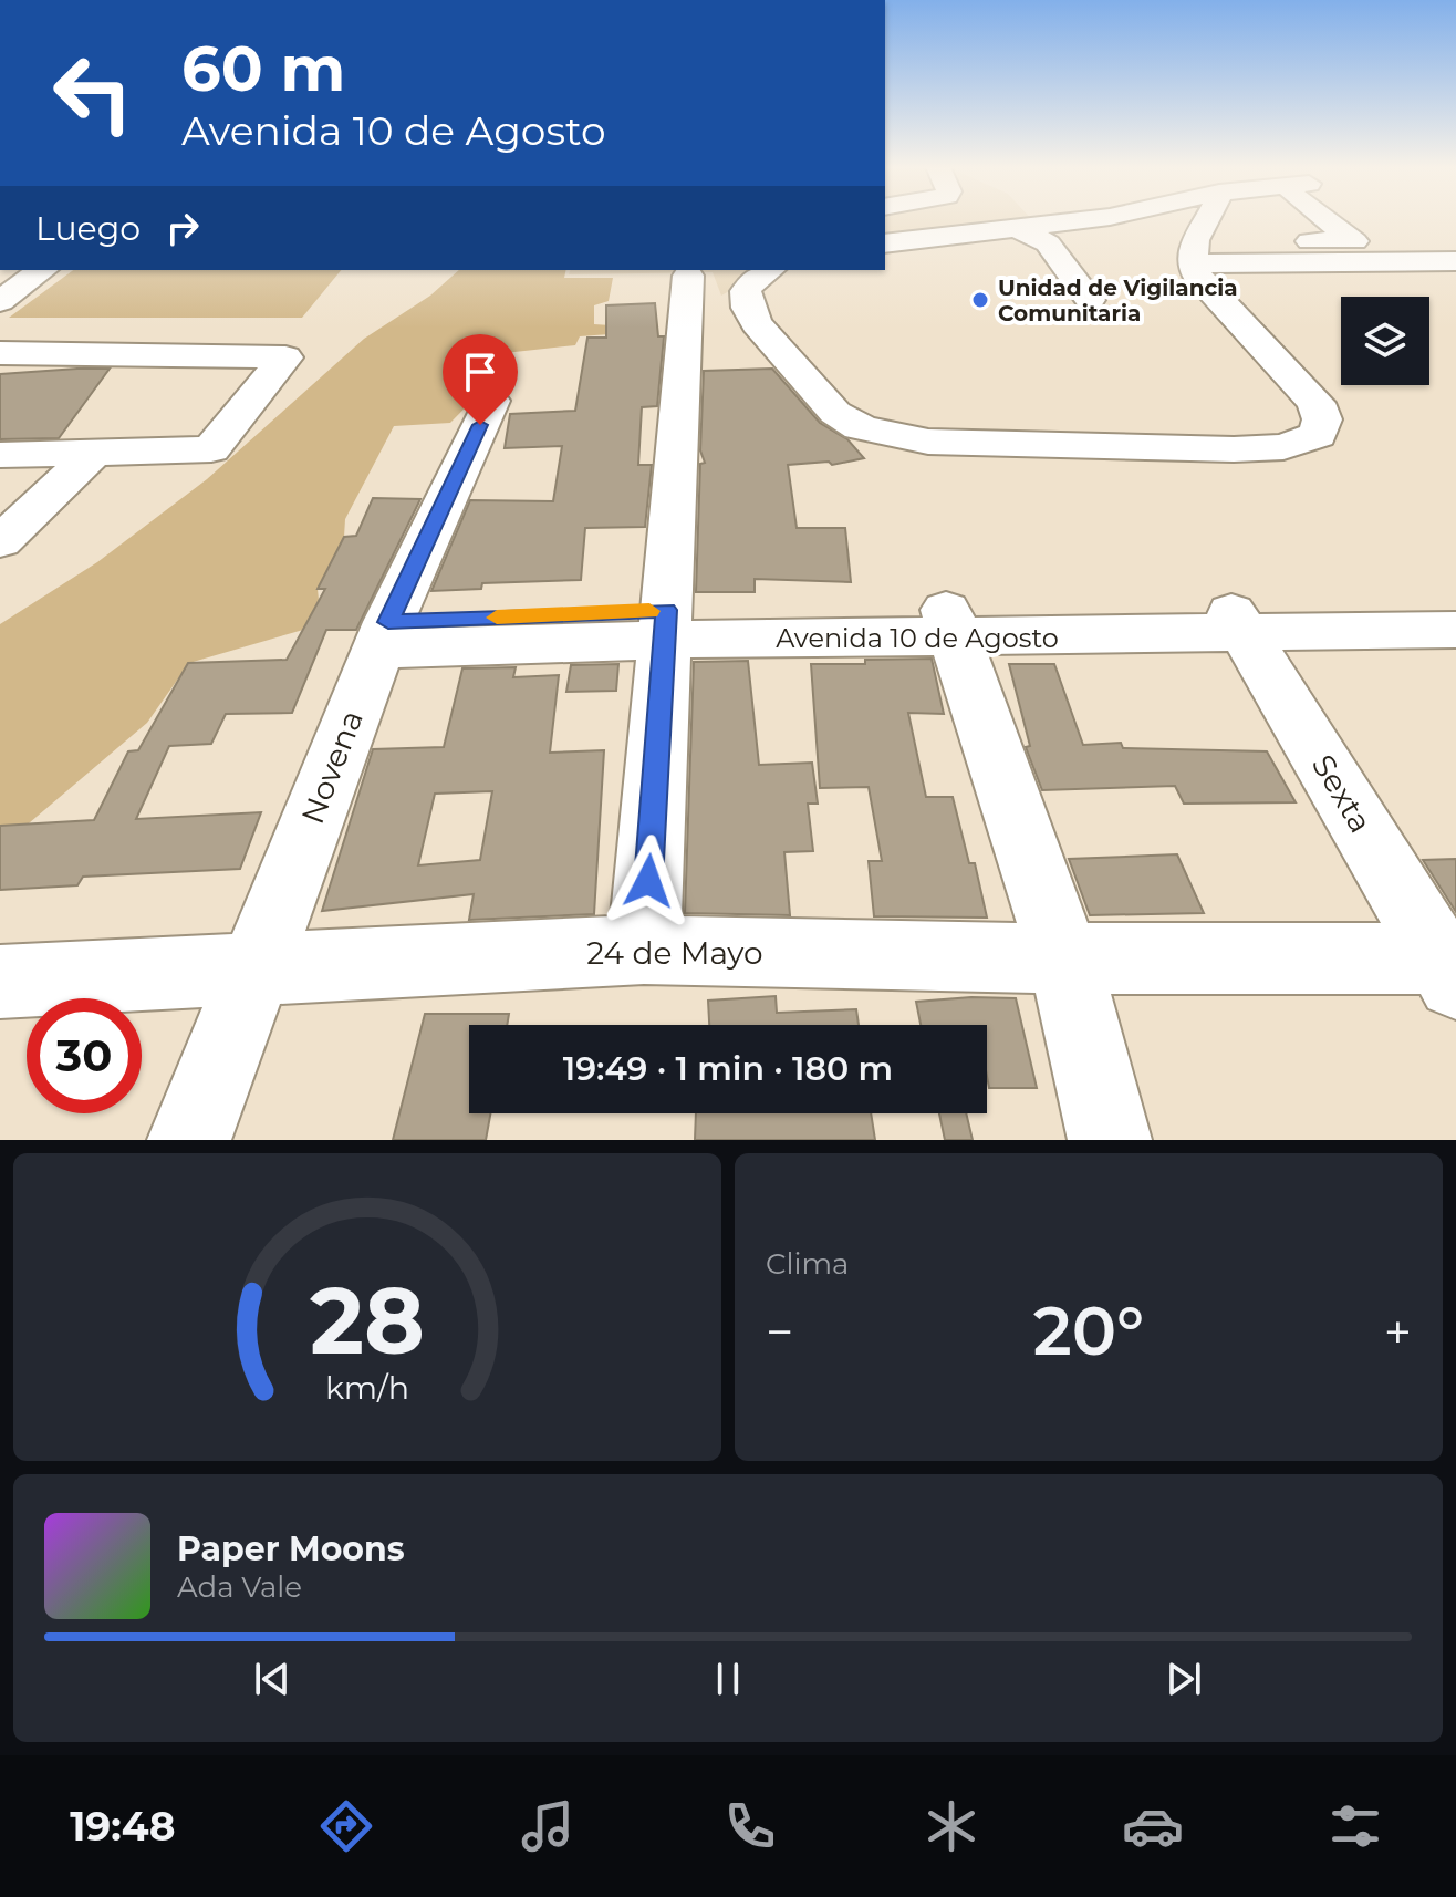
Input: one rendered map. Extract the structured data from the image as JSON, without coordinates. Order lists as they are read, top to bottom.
{
  "streets": {
    "street": [
      "Avenida 10 de Agosto",
      "Novena",
      "Sexta",
      "24 de Mayo"
    ]
  },
  "crossings": [
    ["Avenida 10 de Agosto", "Novena"],
    ["Avenida 10 de Agosto", "Sexta"],
    ["Novena", "24 de Mayo"],
    ["Sexta", "24 de Mayo"]
  ],
  "places": ["Unidad de Vigilancia Comunitaria"],
  "page": {
    "turn": ["60 m", "Avenida 10 de Agosto"],
    "then": "Luego",
    "limit": "30",
    "trip": "19:49 · 1 min · 180 m",
    "tile": "Clima",
    "heat": ["−", "20°", "+"],
    "song": ["Paper Moons", "Ada Vale"],
    "tabs": "19:48",
    "gauge": ["28", "km/h"]
  }
}
